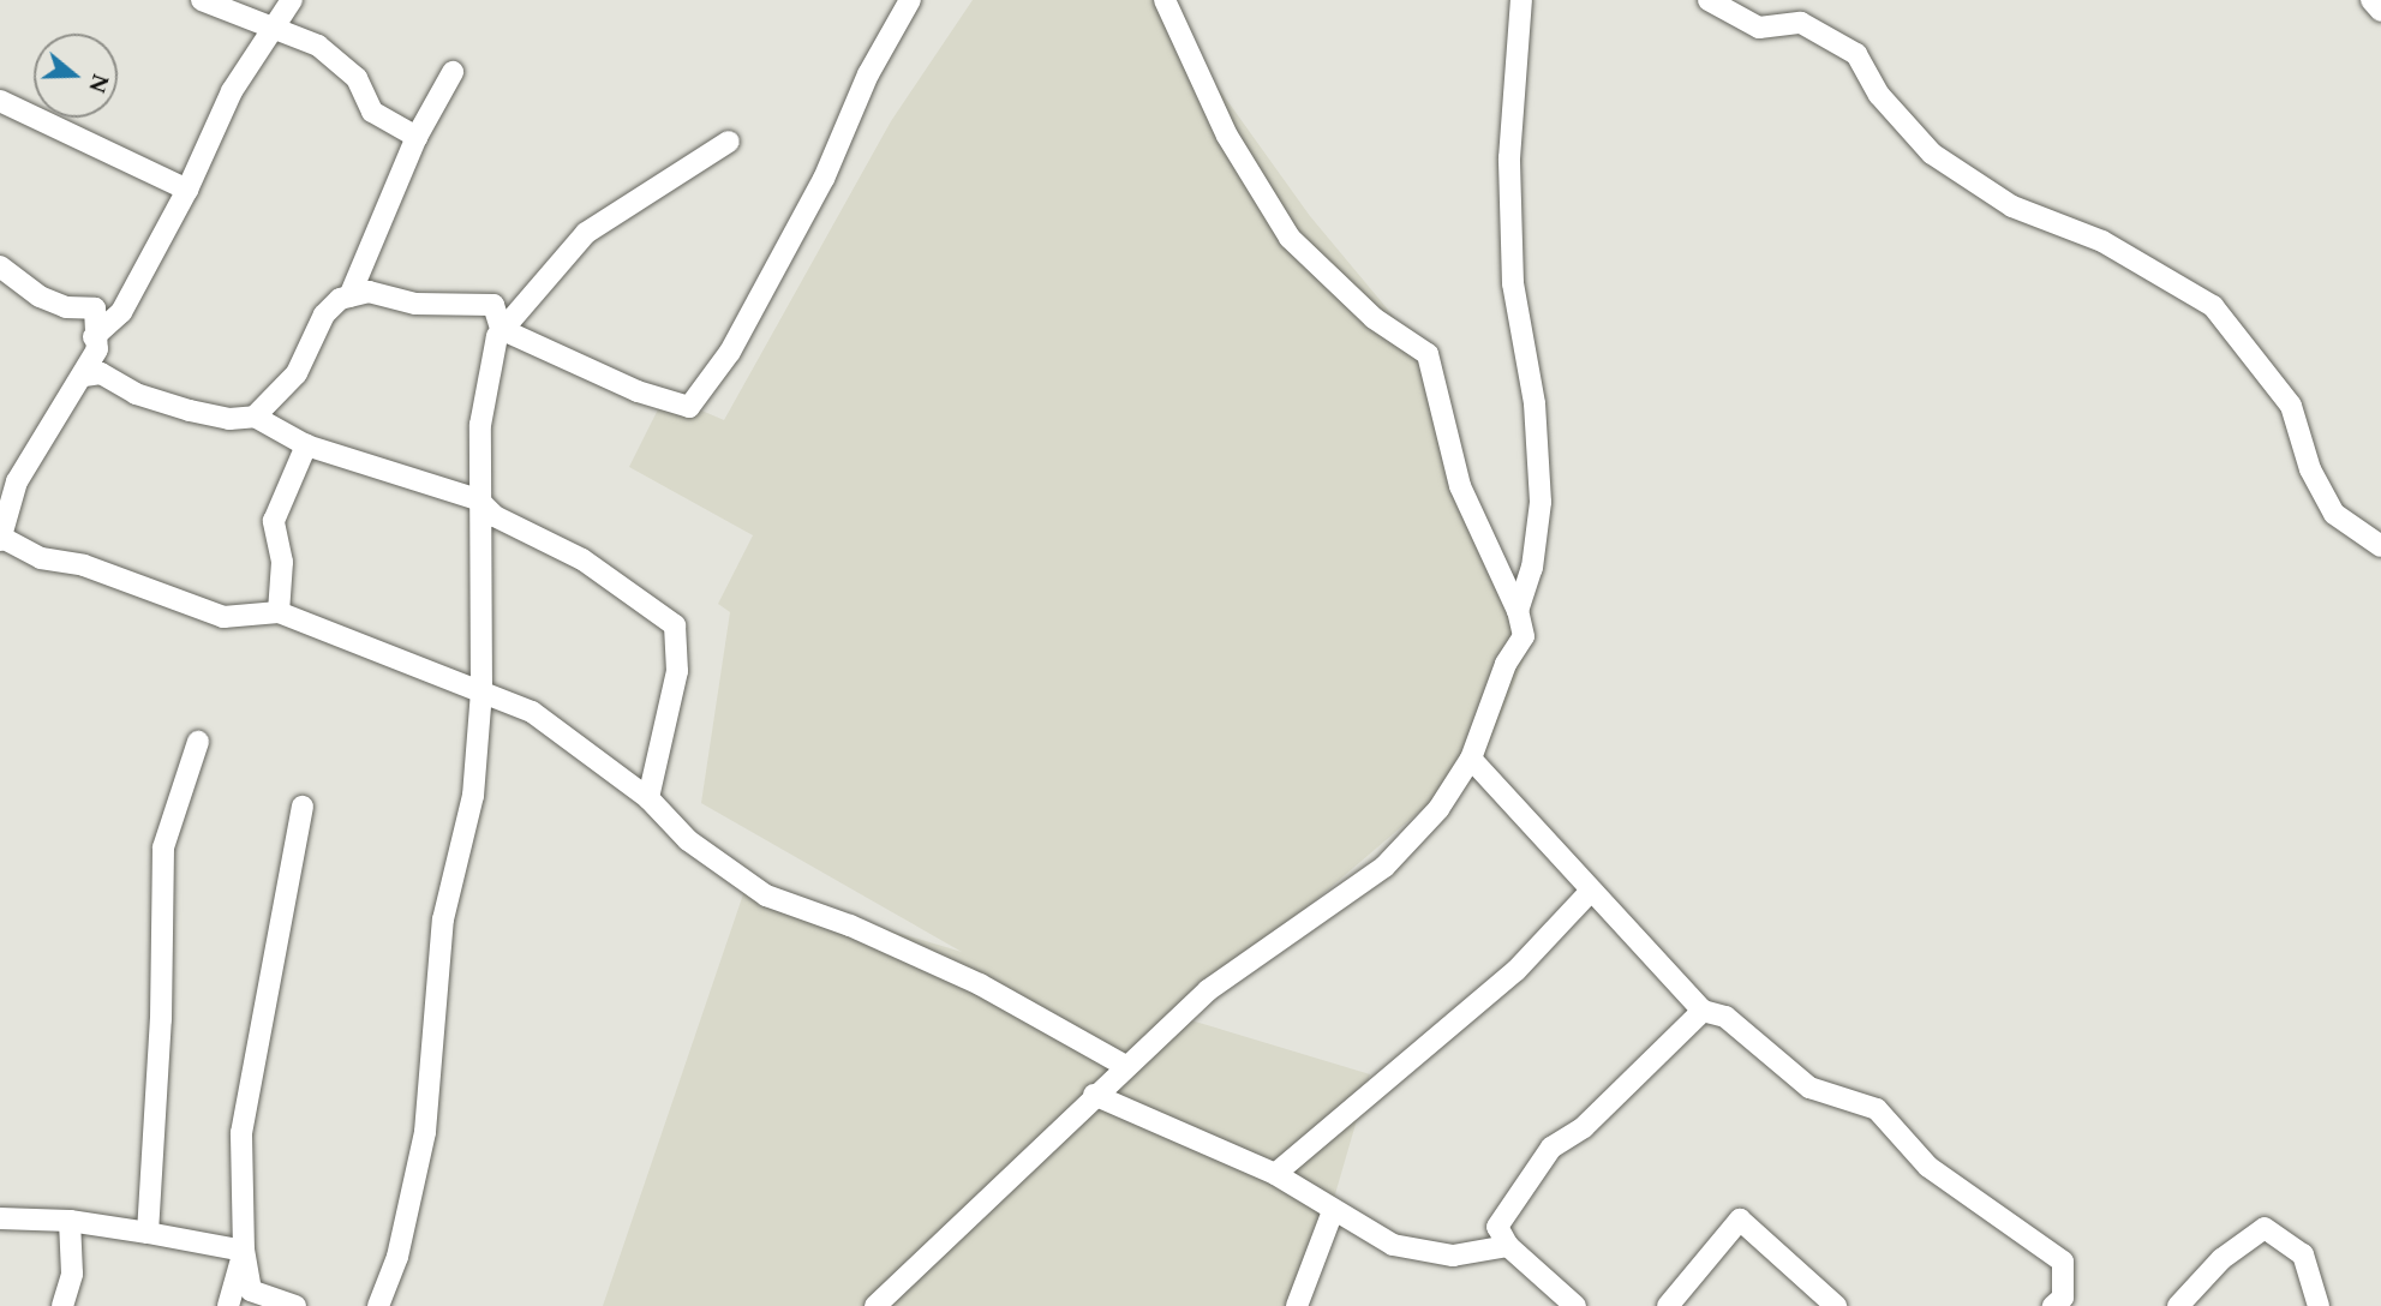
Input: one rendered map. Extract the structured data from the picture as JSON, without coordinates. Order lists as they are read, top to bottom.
{
  "north": "right"
}
